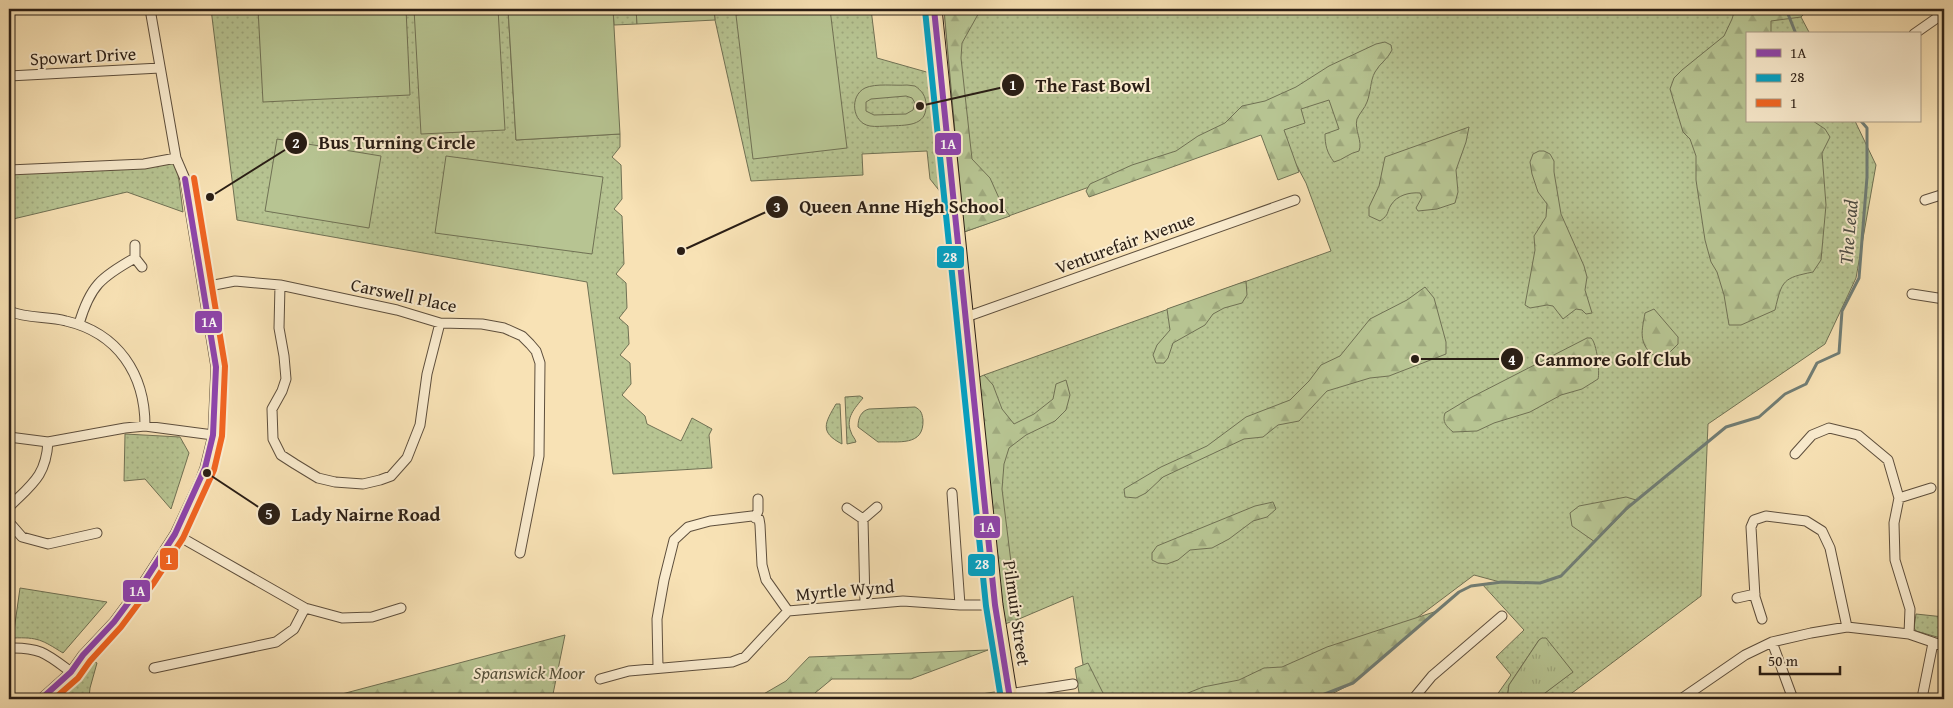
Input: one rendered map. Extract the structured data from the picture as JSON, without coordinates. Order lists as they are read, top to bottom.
{
  "streets": {
    "main road": ["Pilmuir Street"],
    "street": [
      "Spowart Drive",
      "Venturefair Avenue",
      "Carswell Place",
      "Myrtle Wynd"
    ]
  },
  "crossings": [
    ["Venturefair Avenue", "Pilmuir Street"],
    ["Myrtle Wynd", "Pilmuir Street"]
  ],
  "water": ["The Lead"],
  "parks": ["Spanswick Moor"],
  "places": [
    "The Fast Bowl",
    "Bus Turning Circle",
    "Queen Anne High School",
    "Canmore Golf Club",
    "Lady Nairne Road"
  ],
  "lines": ["transit line 1A", "transit line 28", "transit line 1"],
  "legend": ["1A", "28", "1"],
  "scale_bar": "50 m"
}
